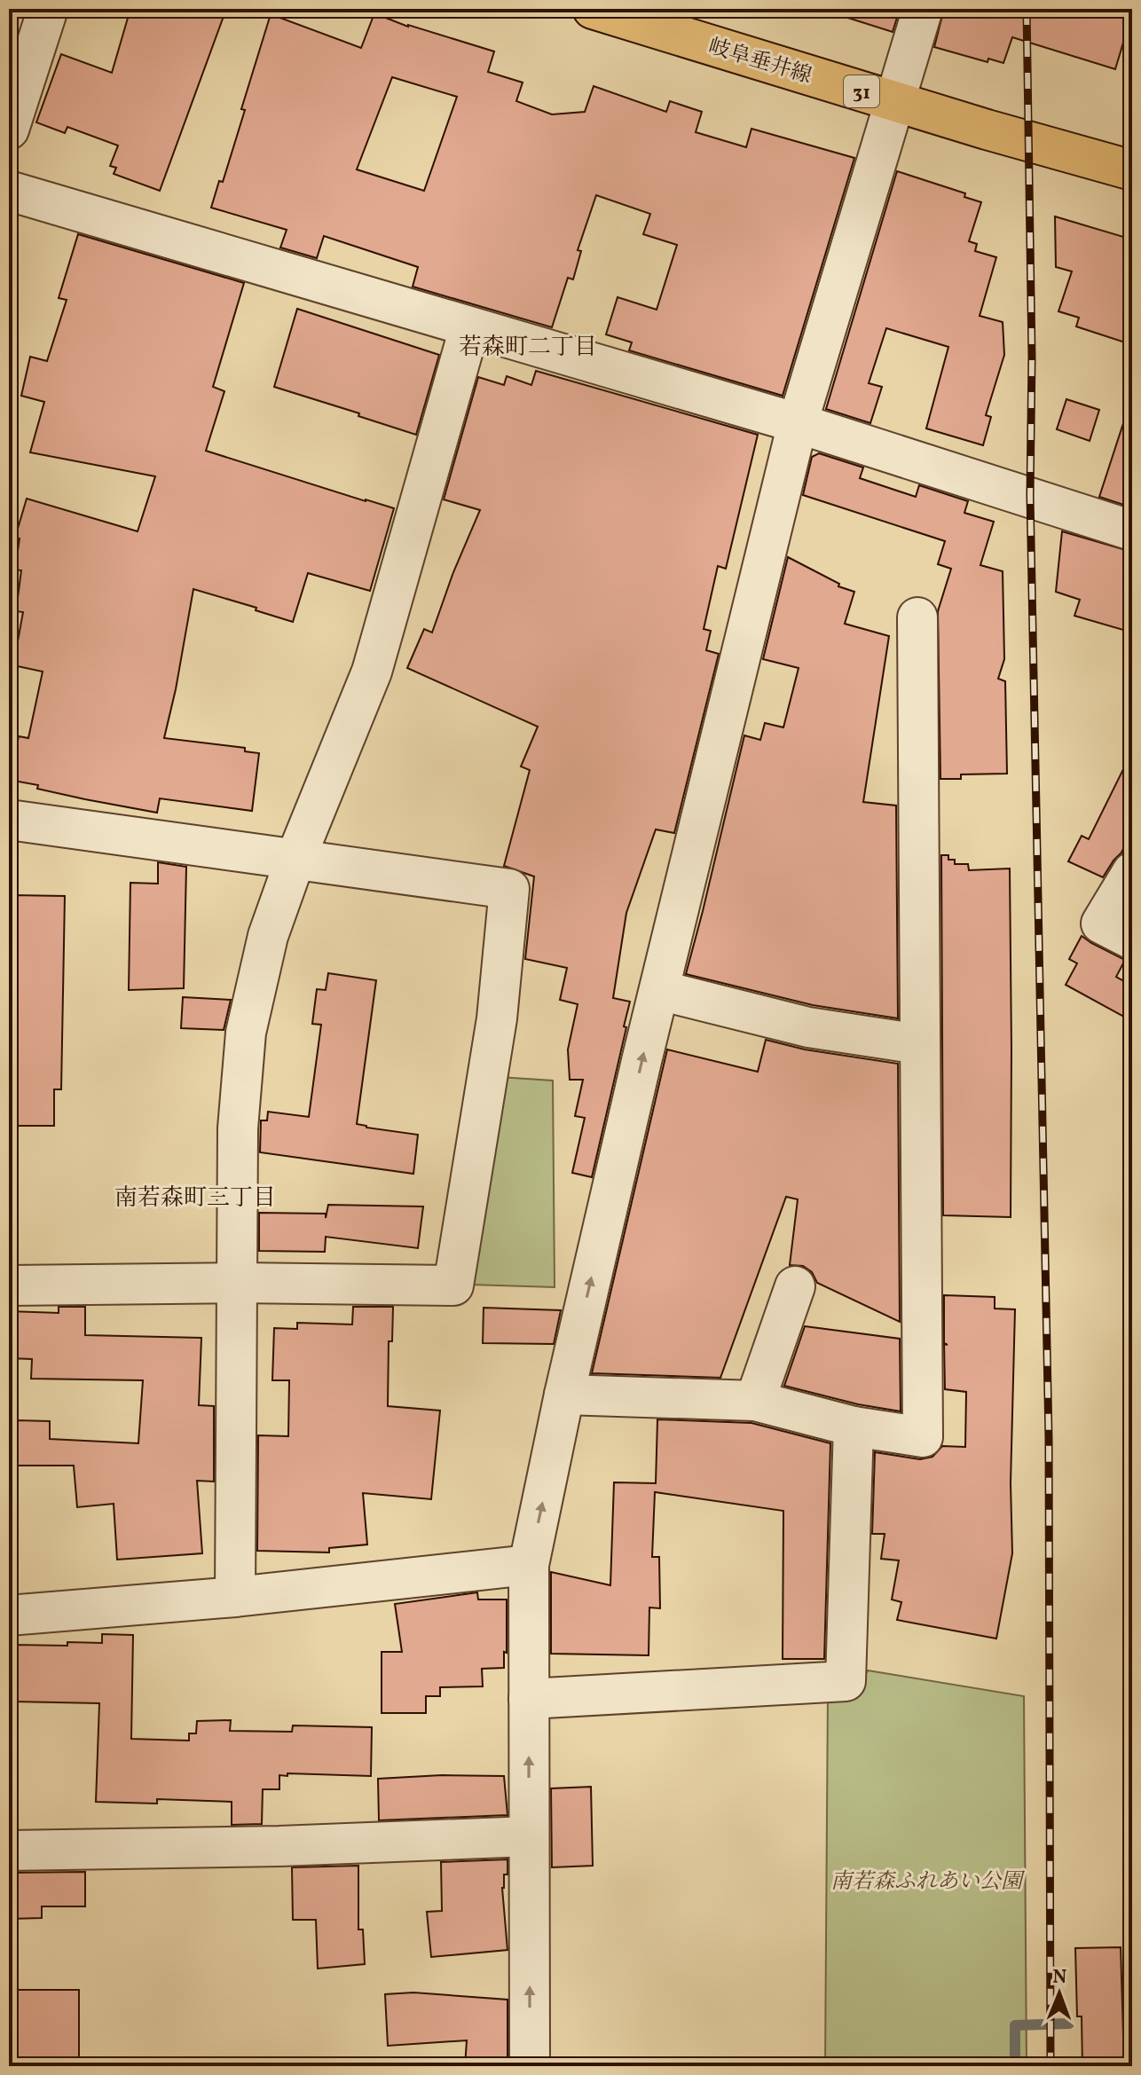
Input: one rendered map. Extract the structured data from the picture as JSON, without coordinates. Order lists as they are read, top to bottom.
{
  "streets": {
    "main road": ["岐阜垂井線", "31"]
  },
  "districts": ["若森町二丁目", "南若森町三丁目"],
  "parks": ["南若森ふれあい公園"],
  "north": "top"
}
